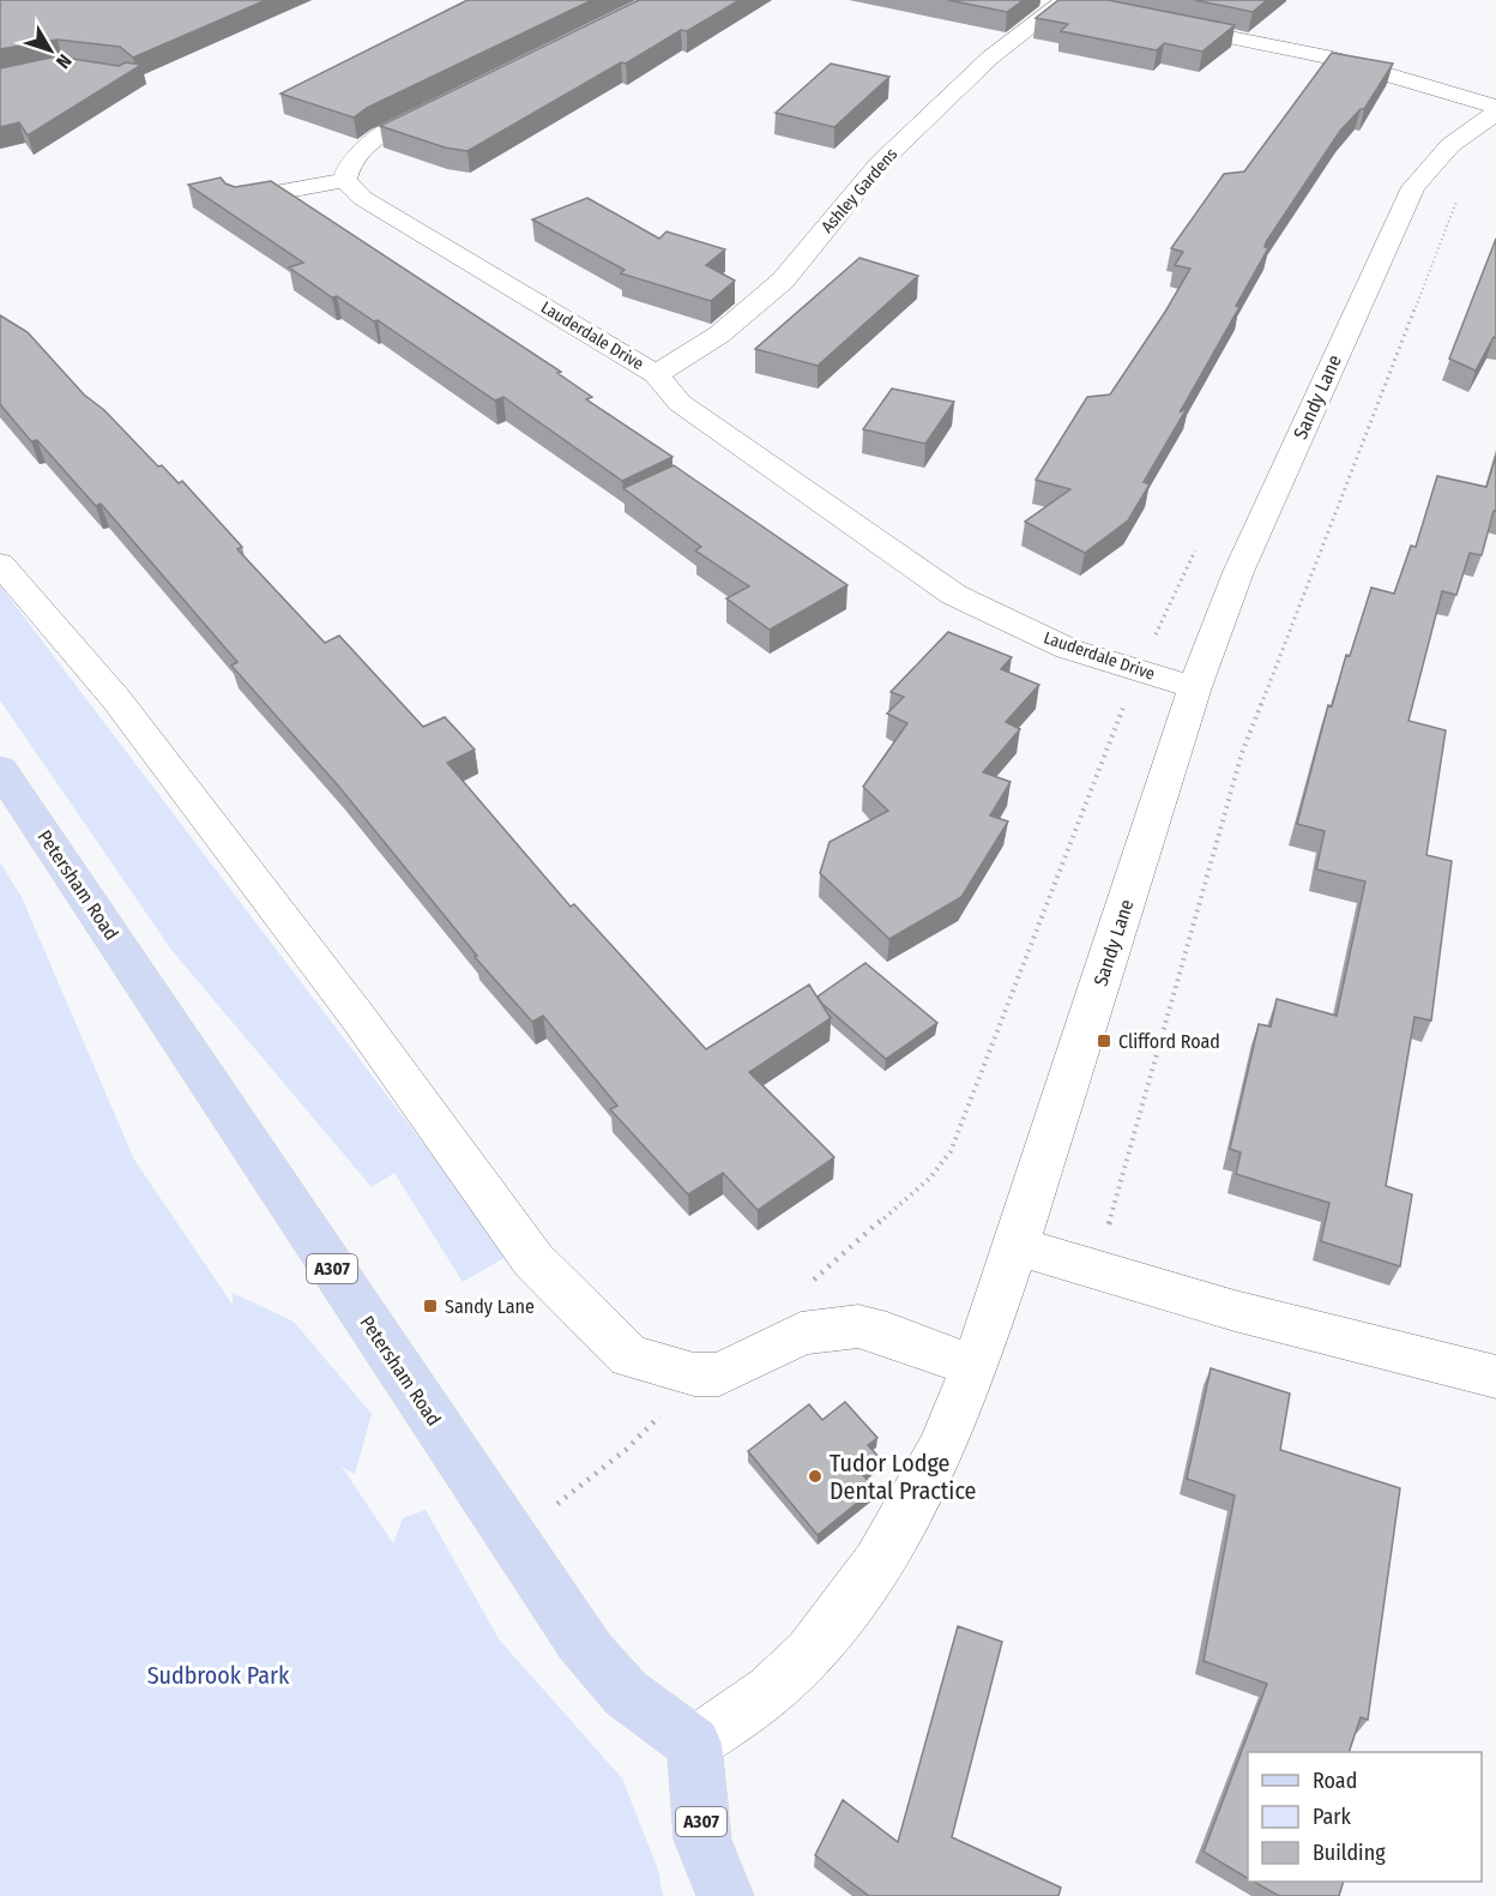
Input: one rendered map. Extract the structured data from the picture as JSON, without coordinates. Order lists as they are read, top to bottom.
{
  "streets": {
    "main road": ["Petersham Road", "A307"],
    "street": ["Ashley Gardens", "Lauderdale Drive", "Sandy Lane"]
  },
  "crossings": [
    ["Ashley Gardens", "Lauderdale Drive"],
    ["Lauderdale Drive", "Sandy Lane"],
    ["Sandy Lane", "Petersham Road"],
    ["Sandy Lane", "A307"],
    ["Petersham Road", "A307"]
  ],
  "parks": ["Sudbrook Park"],
  "places": {
    "transit": ["Clifford Road", "Sandy Lane"],
    "other": ["Tudor Lodge Dental Practice"]
  },
  "legend": ["Road", "Park", "Building"],
  "north": "bottom right"
}
